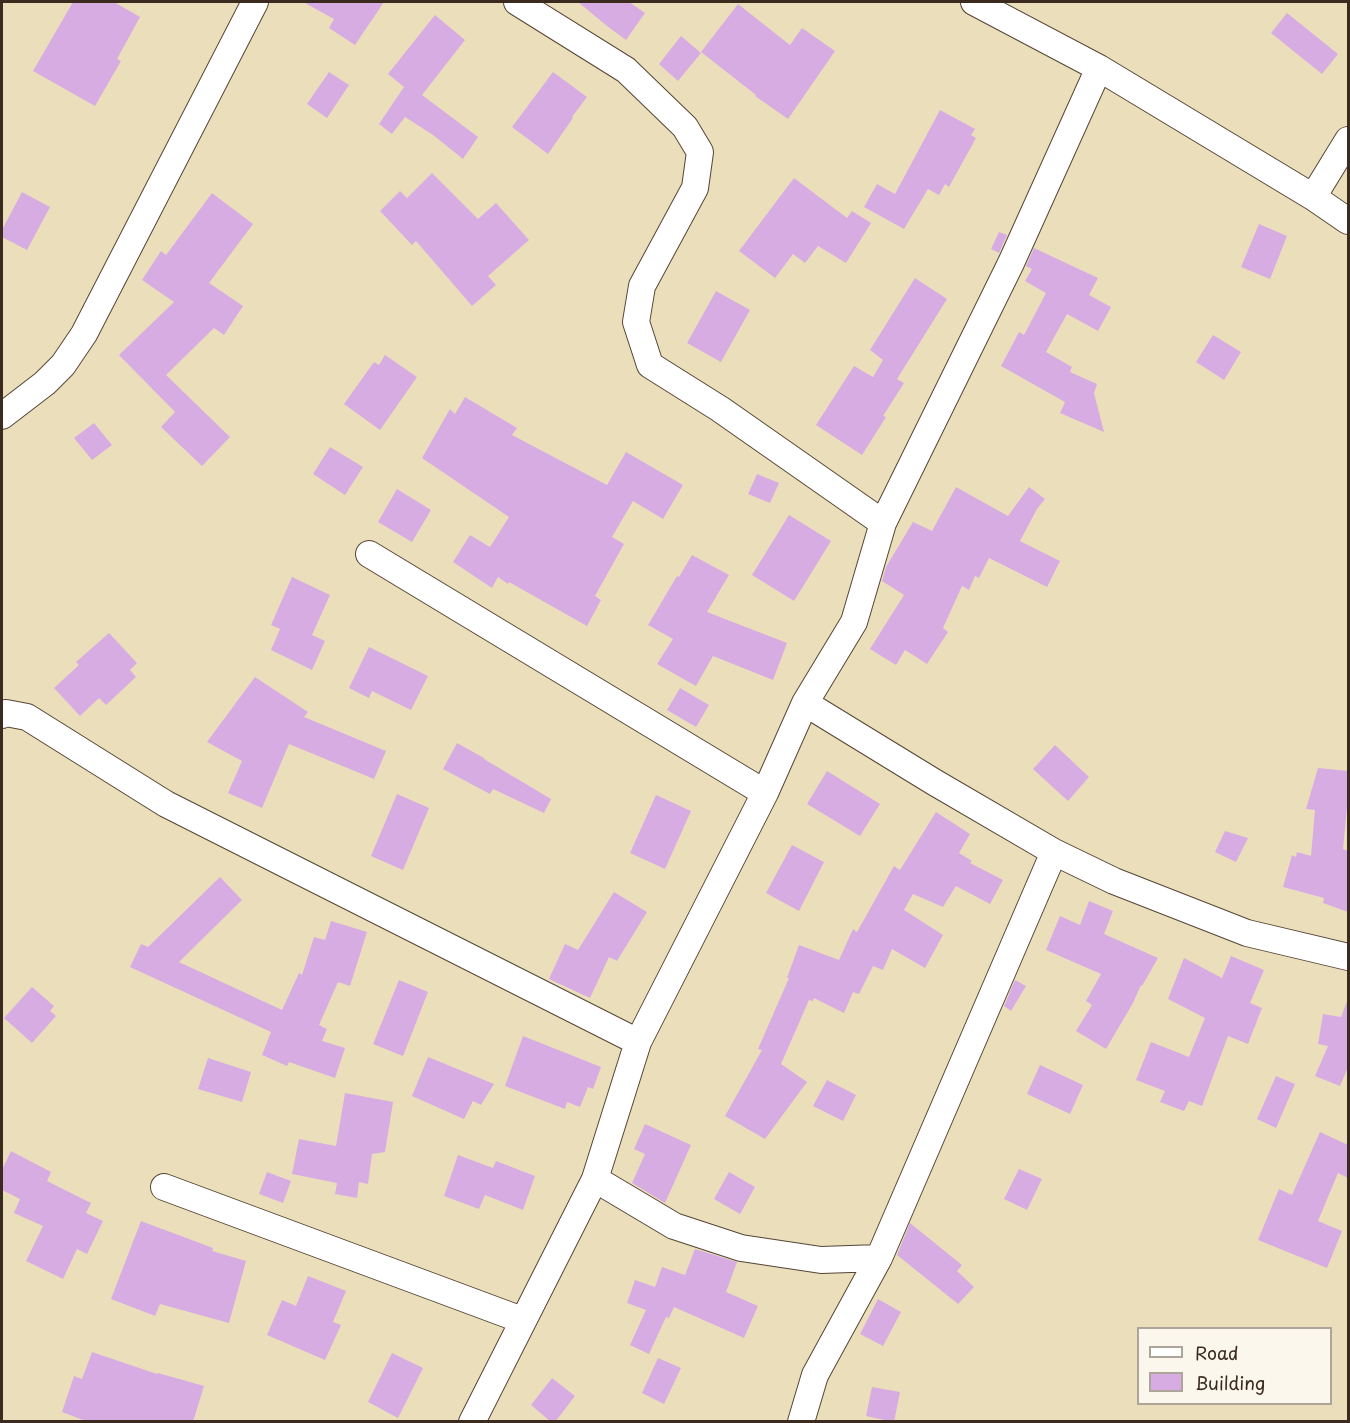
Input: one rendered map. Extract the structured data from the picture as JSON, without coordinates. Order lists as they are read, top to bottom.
{
  "legend": ["Road", "Building"]
}
